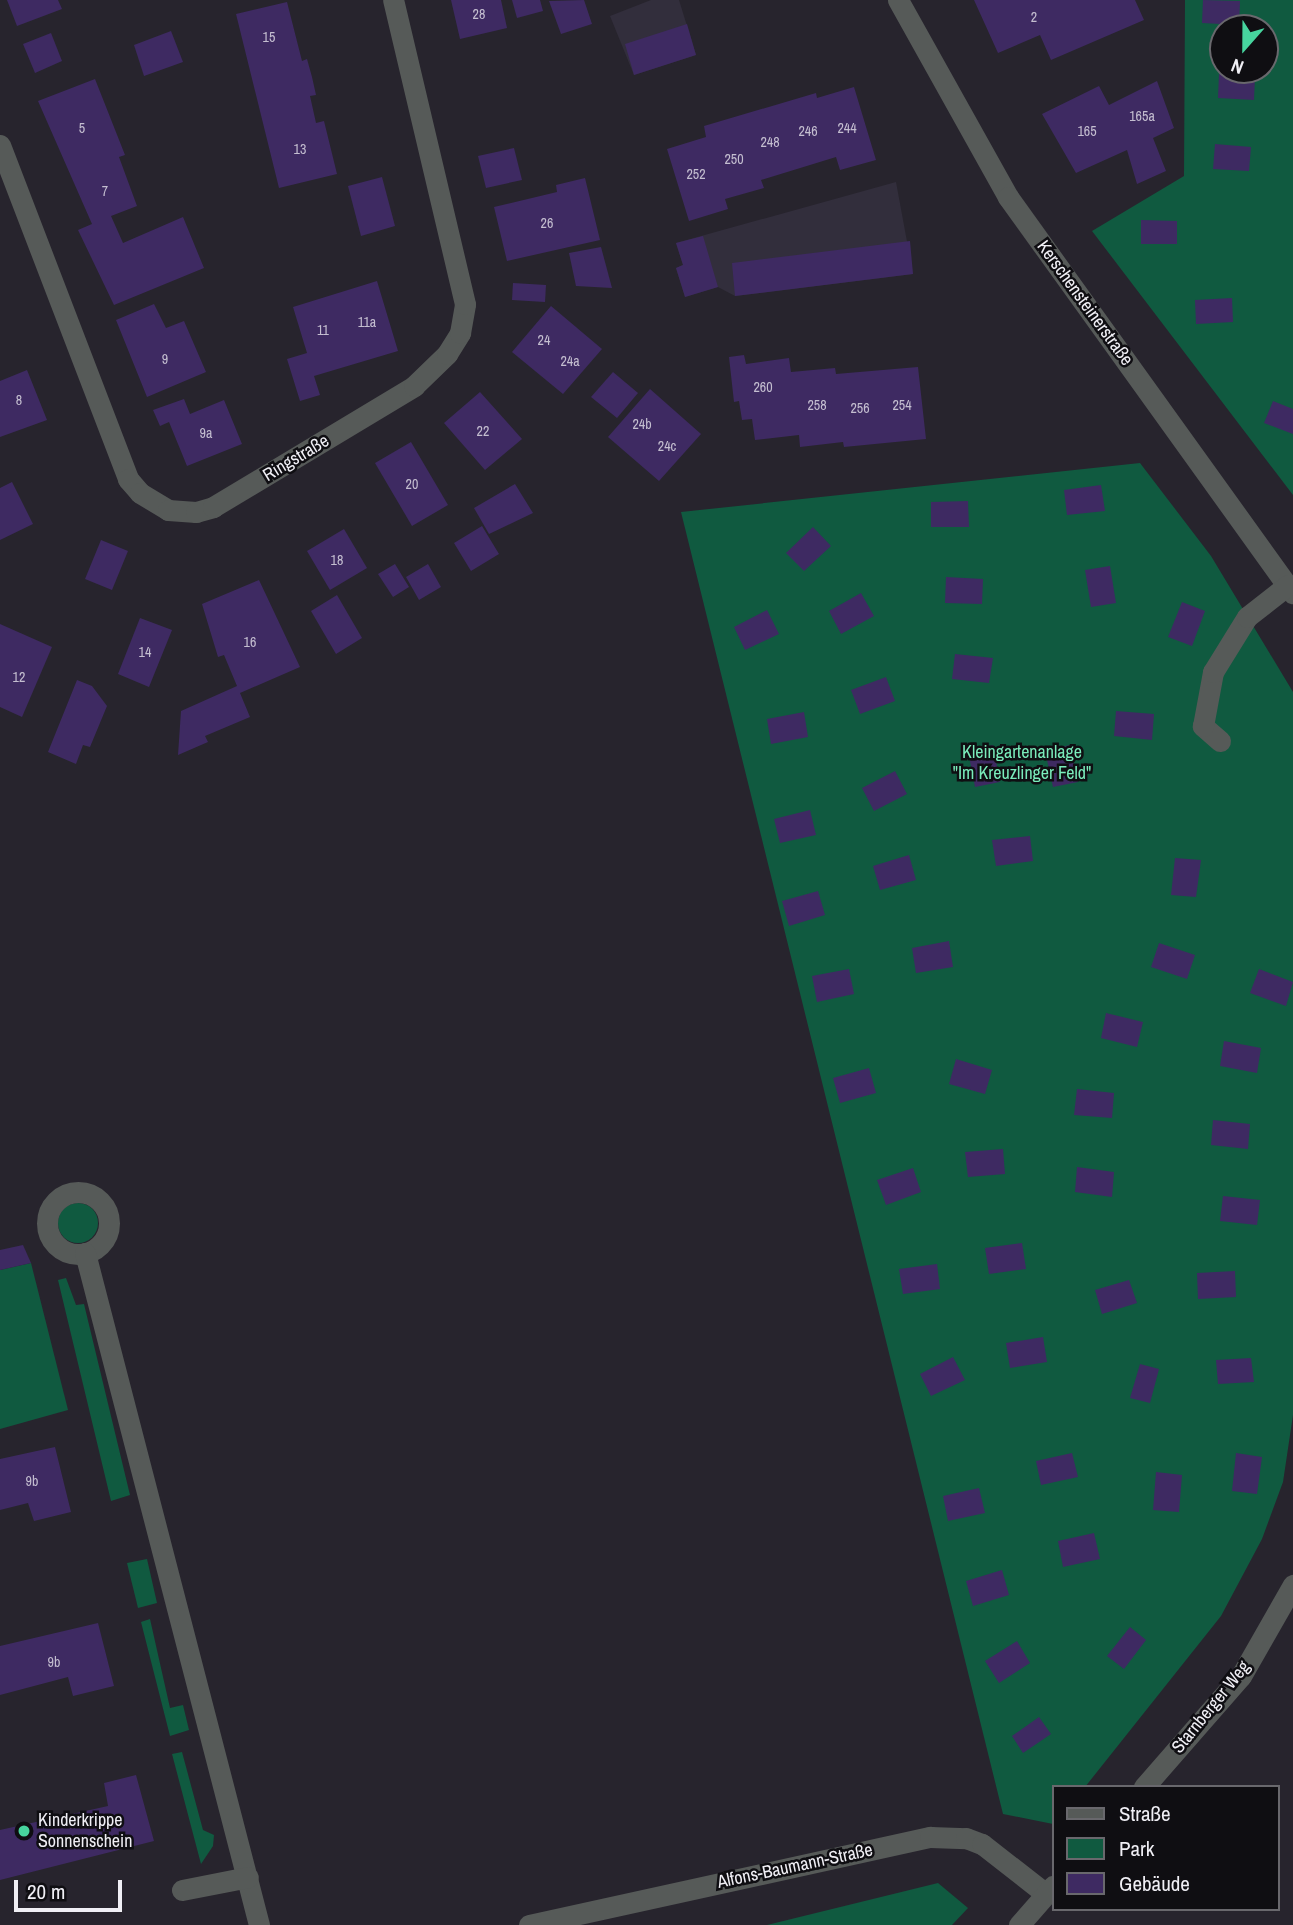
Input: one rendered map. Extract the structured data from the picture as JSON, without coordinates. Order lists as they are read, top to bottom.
{
  "streets": {
    "street": [
      "Kerschensteinerstraße",
      "Ringstraße",
      "Starnberger Weg",
      "Alfons-Baumann-Straße"
    ]
  },
  "parks": ["Kleingartenanlage \"Im Kreuzlinger Feld\""],
  "places": ["Kinderkrippe Sonnenschein"],
  "house_numbers": [
    "28",
    "2",
    "15",
    "165a",
    "5",
    "244",
    "246",
    "165",
    "248",
    "13",
    "250",
    "252",
    "7",
    "26",
    "11a",
    "11",
    "24",
    "9",
    "24a",
    "260",
    "8",
    "258",
    "254",
    "256",
    "24b",
    "22",
    "9a",
    "24c",
    "20",
    "18",
    "16",
    "14",
    "12",
    "9b",
    "9b"
  ],
  "legend": ["Straße", "Park", "Gebäude"],
  "scale_bar": "20 m",
  "north": "bottom"
}
